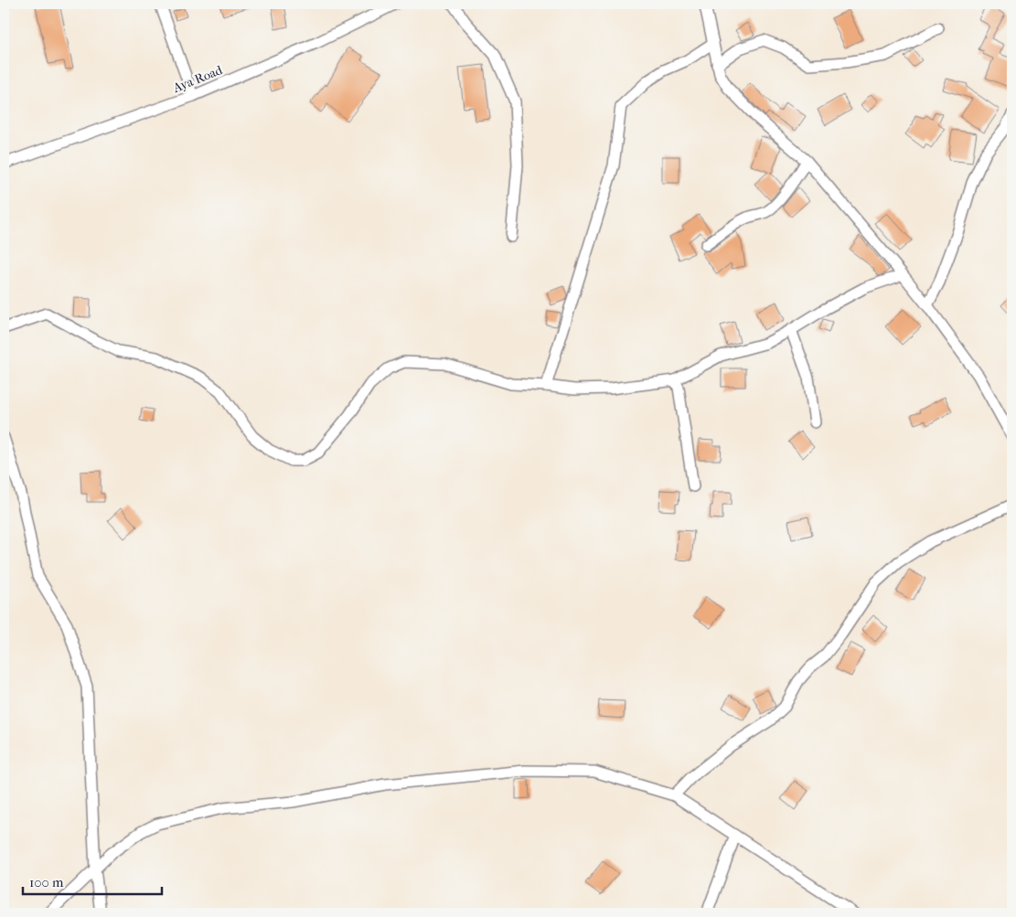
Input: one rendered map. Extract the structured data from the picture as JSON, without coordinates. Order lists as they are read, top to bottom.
{
  "streets": {
    "street": ["Aya Road"]
  },
  "scale_bar": "100 m"
}
